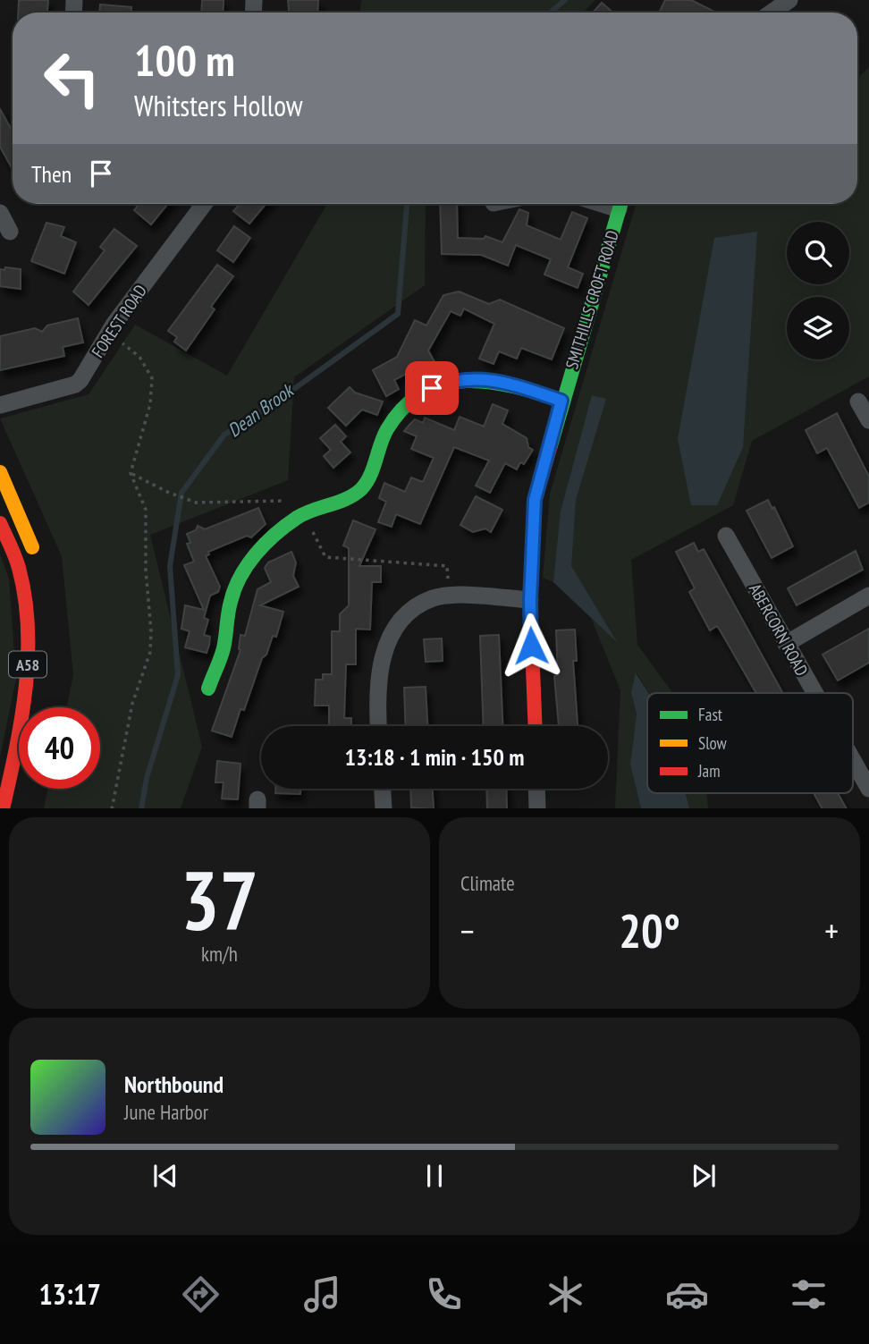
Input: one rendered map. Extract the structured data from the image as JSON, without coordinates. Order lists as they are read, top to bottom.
{
  "streets": {
    "main road": ["SMITHILLS CROFT ROAD", "A58"],
    "street": ["FOREST ROAD", "ABERCORN ROAD"]
  },
  "water": ["Dean Brook"],
  "legend": ["Fast", "Slow", "Jam"],
  "page": {
    "turn": ["100 m", "Whitsters Hollow"],
    "then": "Then",
    "limit": "40",
    "trip": "13:18 · 1 min · 150 m",
    "tile": [
      ["37", "km/h"],
      "Climate"
    ],
    "heat": ["−", "20°", "+"],
    "song": ["Northbound", "June Harbor"],
    "tabs": "13:17"
  }
}
